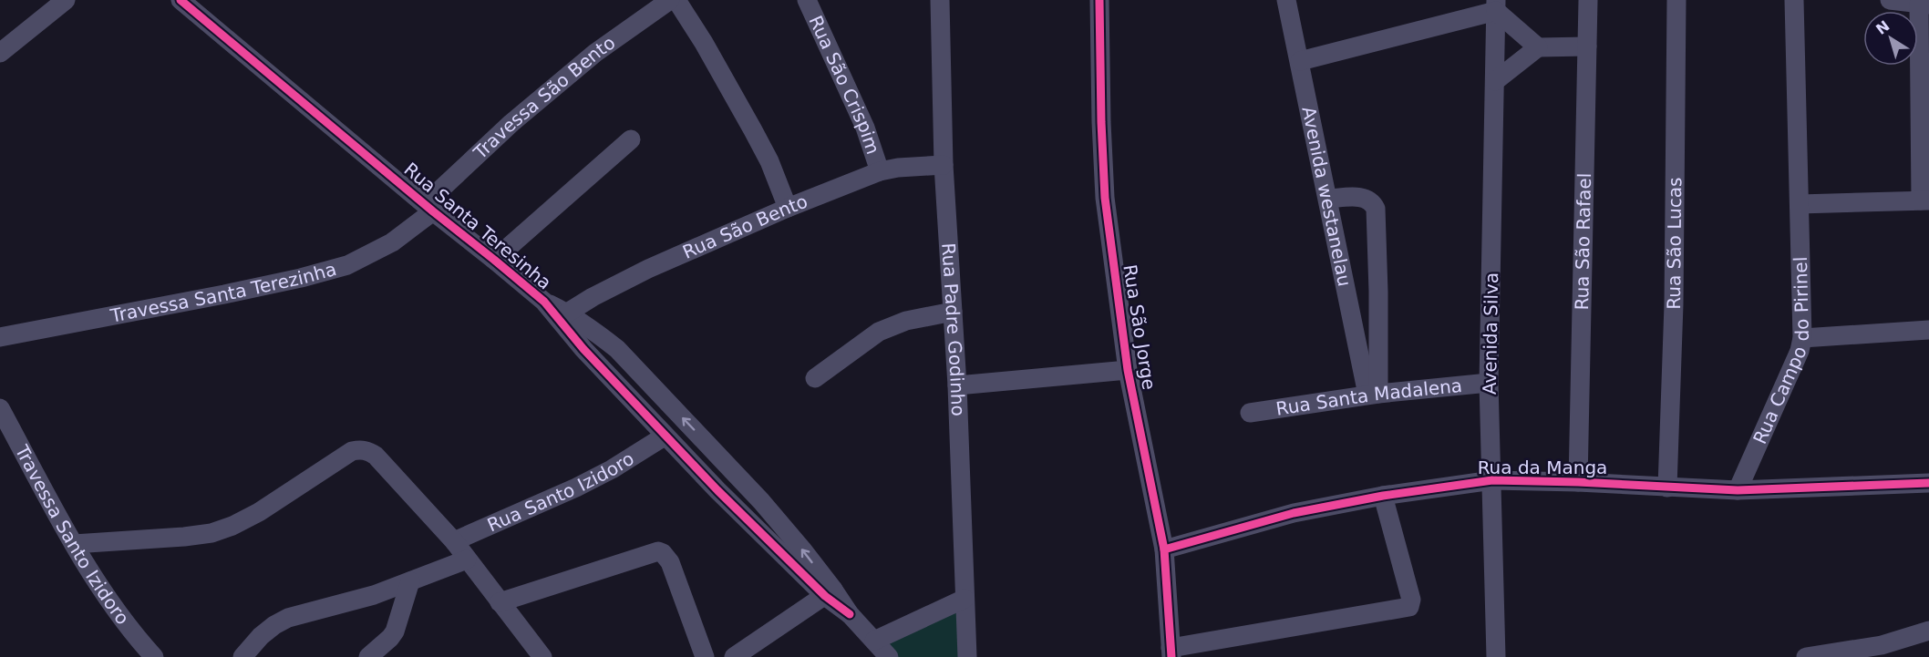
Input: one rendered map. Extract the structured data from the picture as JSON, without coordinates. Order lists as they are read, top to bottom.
{
  "streets": {
    "street": [
      "Rua São Crispim",
      "Travessa São Bento",
      "Avenida westanelau",
      "Rua Santa Teresinha",
      "Rua São Bento",
      "Rua São Rafael",
      "Rua São Lucas",
      "Travessa Santa Terezinha",
      "Rua São Jorge",
      "Rua Padre Godinho",
      "Avenida Silva",
      "Rua Campo do Pirinel",
      "Rua Santa Madalena",
      "Rua da Manga",
      "Rua Santo Izidoro",
      "Travessa Santo Izidoro"
    ]
  },
  "crossings": [
    ["Rua São Crispim", "Rua São Bento"],
    ["Travessa São Bento", "Rua Santa Teresinha"],
    ["Travessa São Bento", "Travessa Santa Terezinha"],
    ["Avenida westanelau", "Rua Santa Madalena"],
    ["Rua Santa Teresinha", "Rua São Bento"],
    ["Rua Santa Teresinha", "Travessa Santa Terezinha"],
    ["Rua Santa Teresinha", "Rua Santo Izidoro"],
    ["Rua São Bento", "Rua Padre Godinho"],
    ["Rua São Rafael", "Rua da Manga"],
    ["Rua São Lucas", "Rua da Manga"],
    ["Rua São Jorge", "Rua da Manga"],
    ["Avenida Silva", "Rua Santa Madalena"],
    ["Avenida Silva", "Rua da Manga"],
    ["Rua Campo do Pirinel", "Rua da Manga"]
  ],
  "north": "top left"
}
